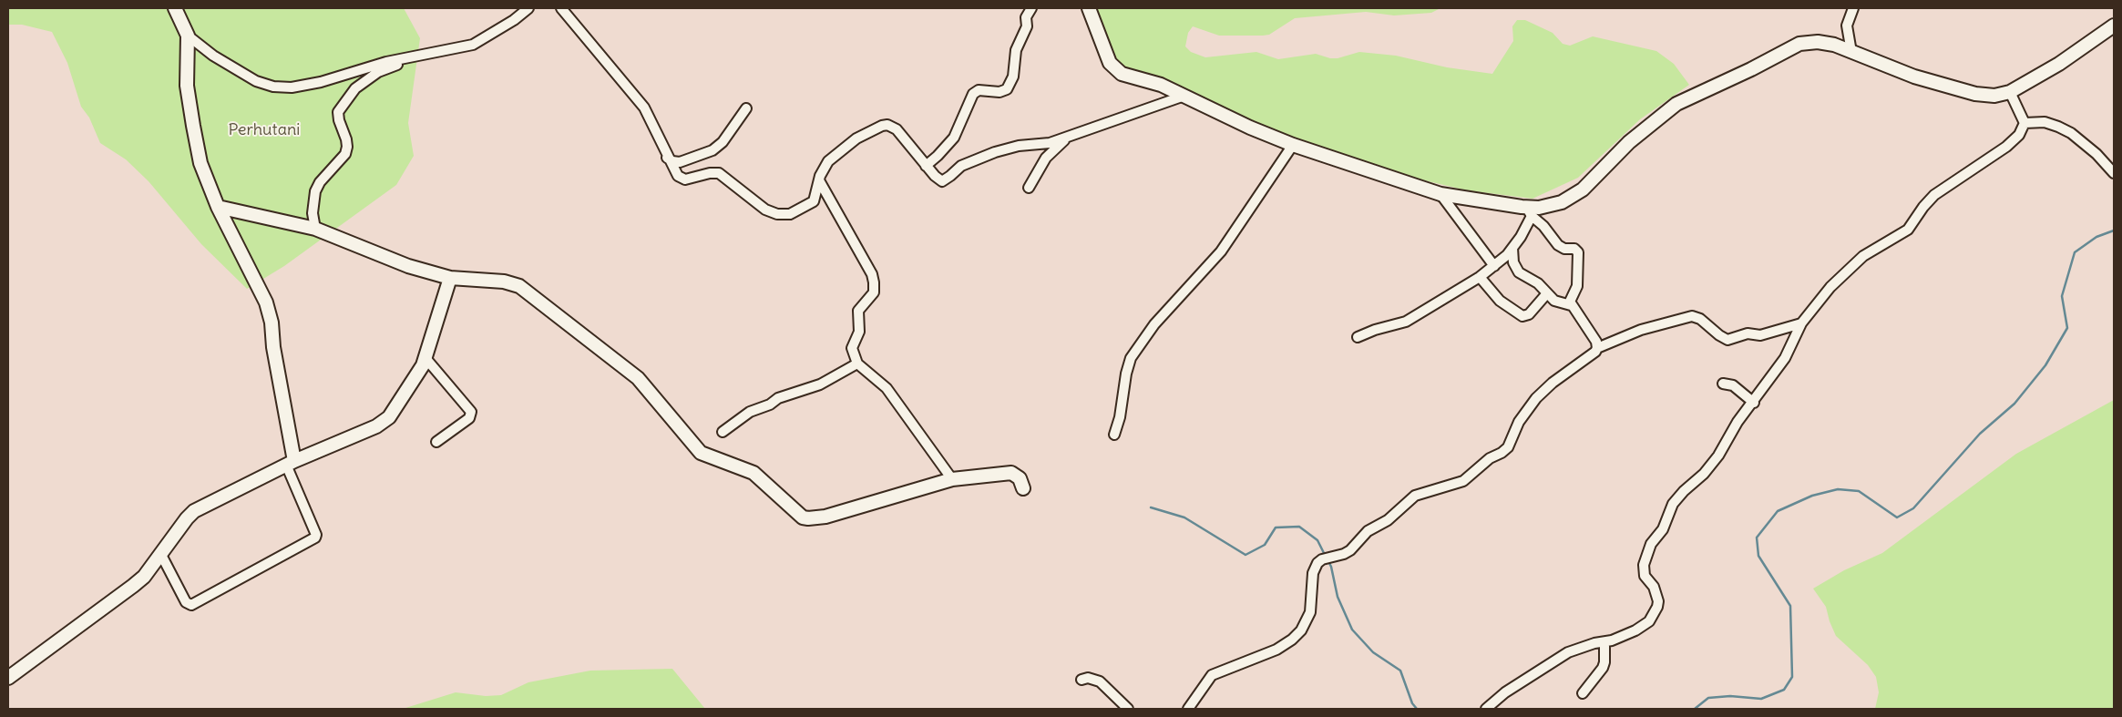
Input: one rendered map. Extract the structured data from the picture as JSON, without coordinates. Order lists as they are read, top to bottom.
{
  "parks": ["Perhutani"]
}
